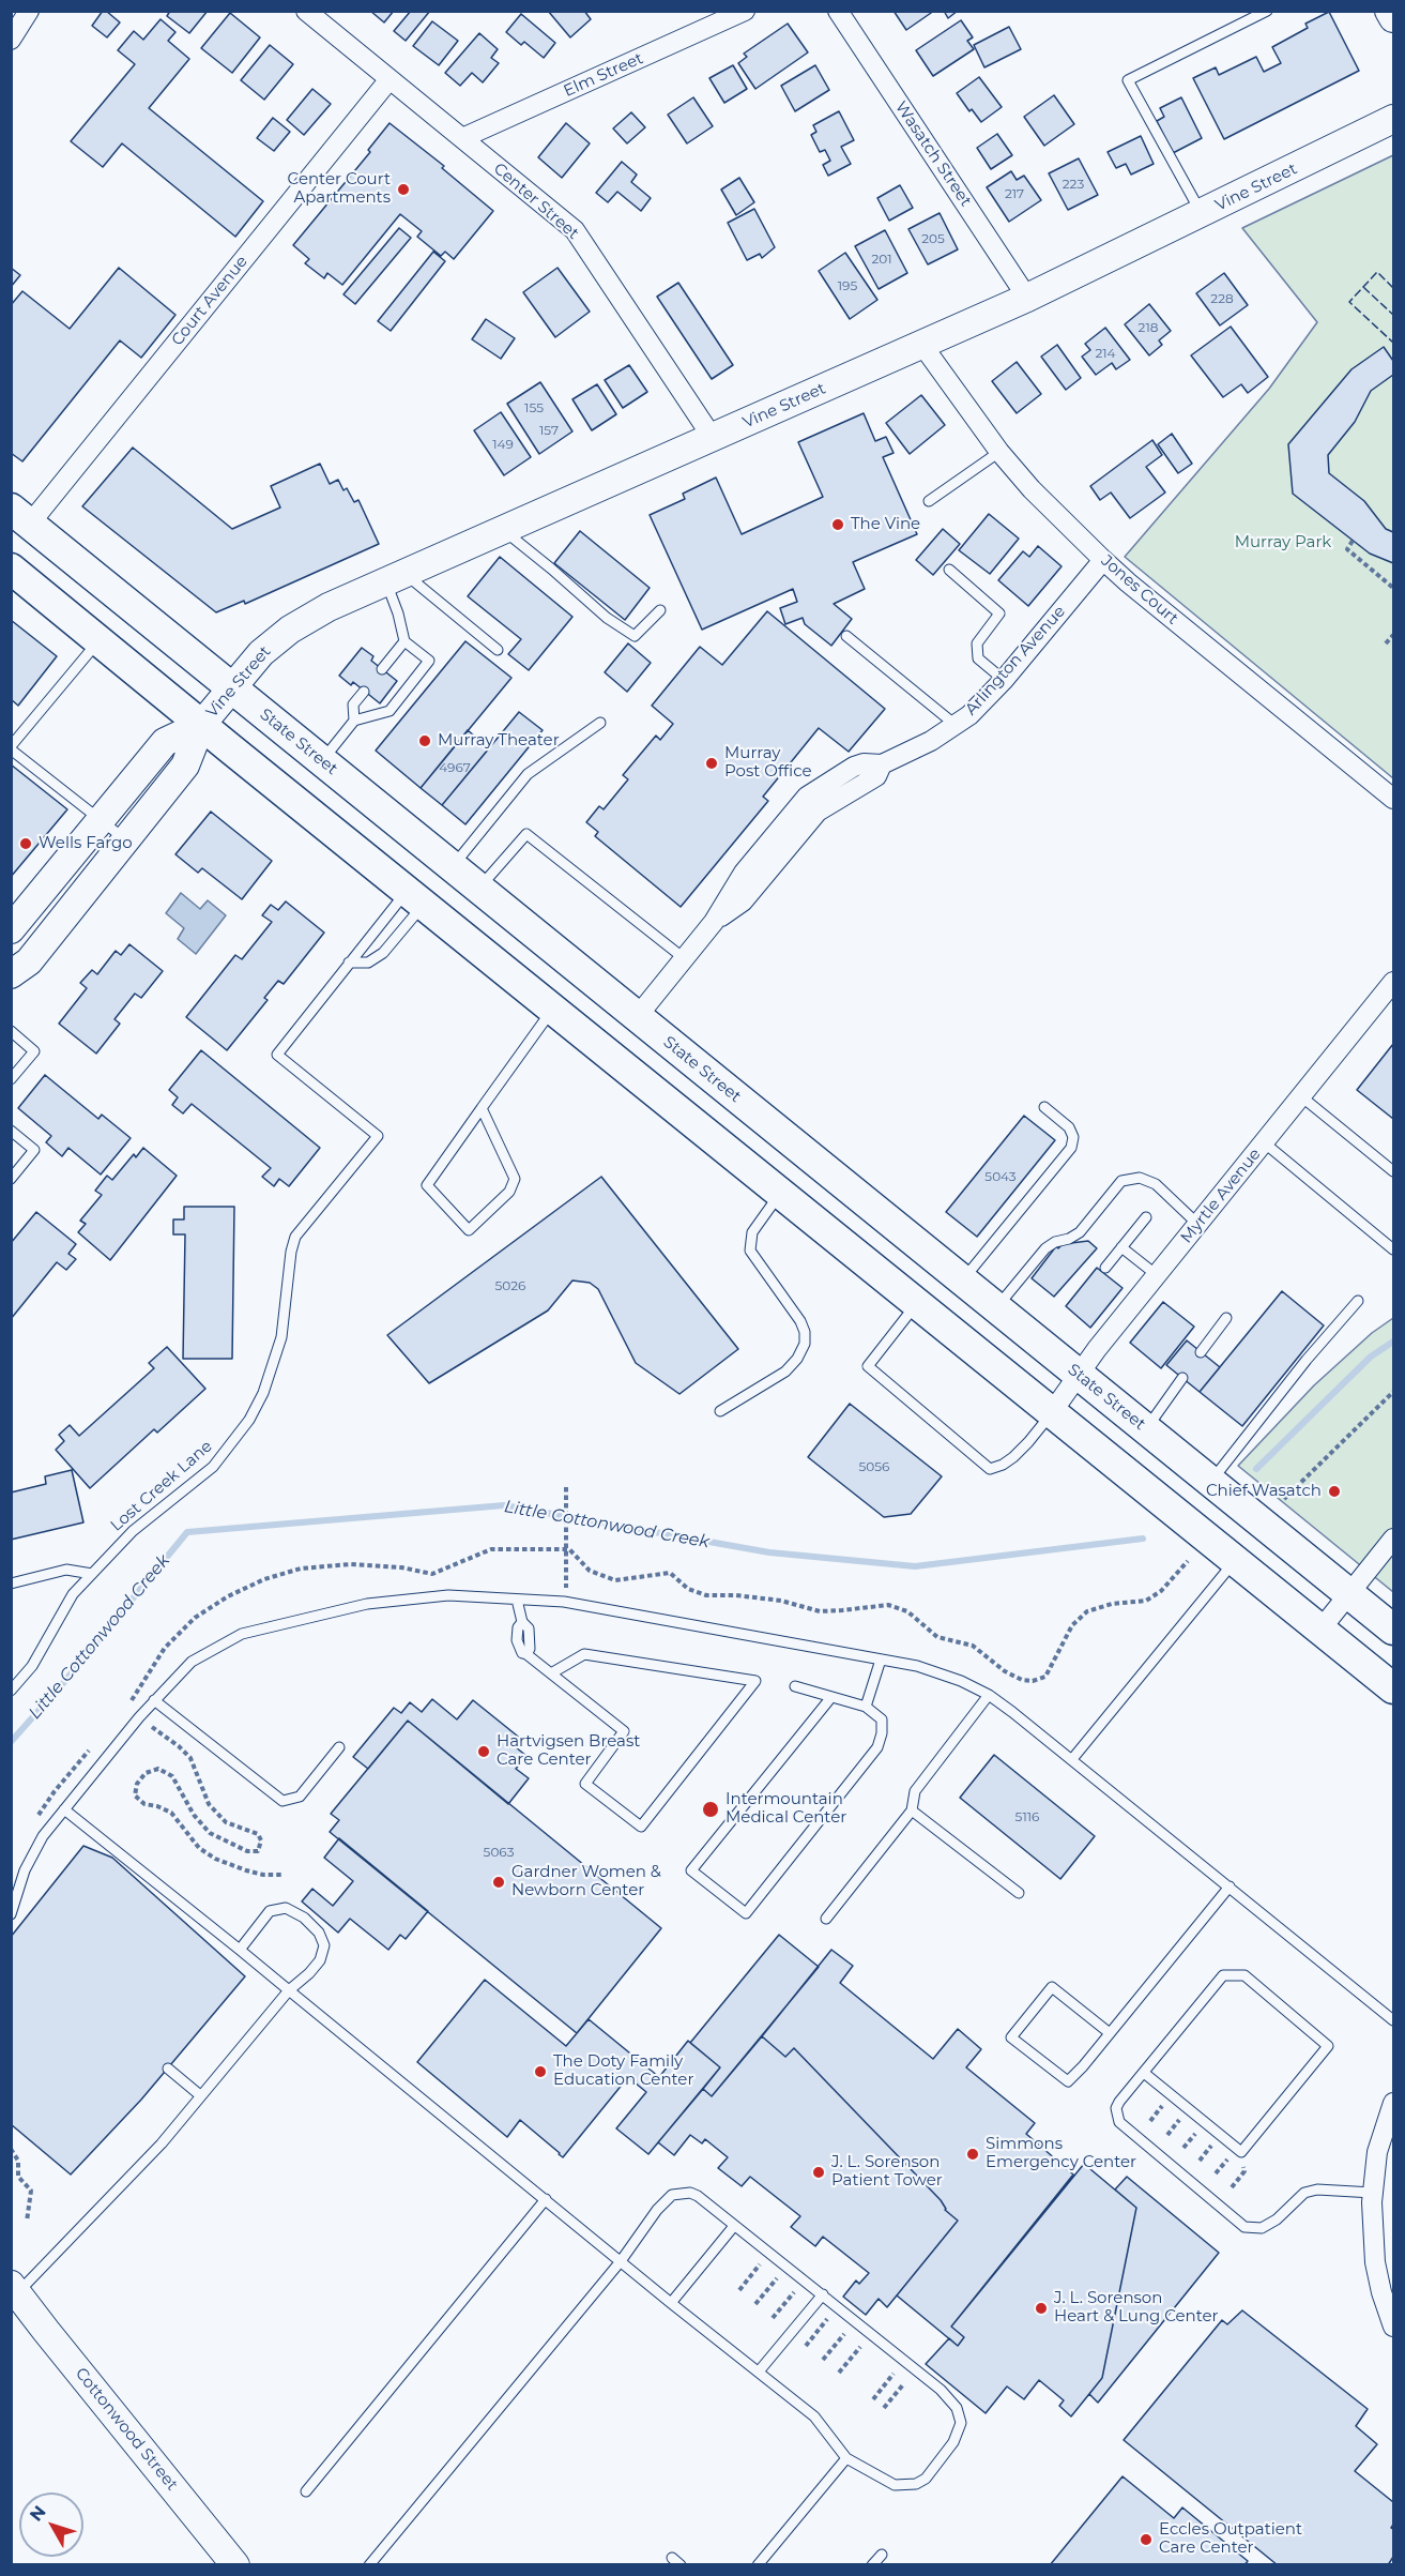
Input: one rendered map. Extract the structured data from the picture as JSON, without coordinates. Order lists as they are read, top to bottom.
{
  "streets": {
    "main road": ["State Street"],
    "street": [
      "Elm Street",
      "Wasatch Street",
      "Vine Street",
      "Center Street",
      "Court Avenue",
      "Jones Court",
      "Arlington Avenue",
      "Myrtle Avenue",
      "Cottonwood Street"
    ],
    "lane": ["Lost Creek Lane"]
  },
  "crossings": [
    ["Elm Street", "Center Street"],
    ["Wasatch Street", "Vine Street"],
    ["Vine Street", "Center Street"],
    ["Vine Street", "Jones Court"],
    ["Vine Street", "State Street"],
    ["Center Street", "Court Avenue"],
    ["Court Avenue", "State Street"],
    ["Jones Court", "Arlington Avenue"],
    ["Arlington Avenue", "State Street"],
    ["State Street", "Myrtle Avenue"]
  ],
  "water": ["Little Cottonwood Creek"],
  "parks": ["Murray Park"],
  "places": [
    "Center Court Apartments",
    "The Vine",
    "Murray Theater",
    "Murray Post Office",
    "Wells Fargo",
    "Chief Wasatch",
    "Hartvigsen Breast Care Center",
    "Intermountain Medical Center",
    "Gardner Women & Newborn Center",
    "The Doty Family Education Center",
    "Simmons Emergency Center",
    "J. L. Sorenson Patient Tower",
    "J. L. Sorenson Heart & Lung Center",
    "Eccles Outpatient Care Center"
  ],
  "house_numbers": [
    "223",
    "217",
    "205",
    "201",
    "195",
    "228",
    "218",
    "214",
    "155",
    "157",
    "149",
    "4967",
    "5043",
    "5026",
    "5056",
    "5116",
    "5063"
  ],
  "north": "top left"
}
